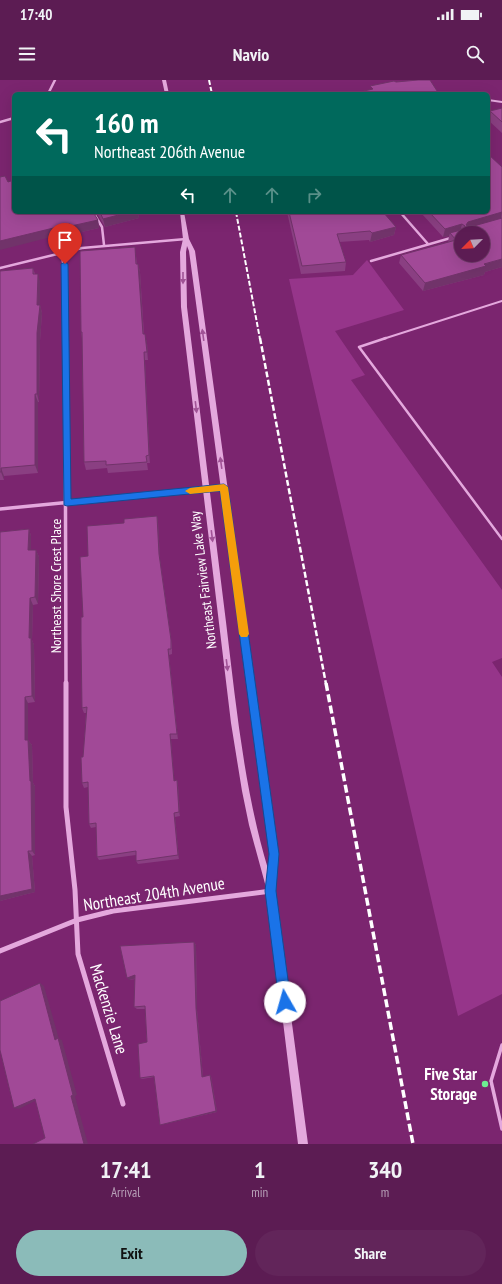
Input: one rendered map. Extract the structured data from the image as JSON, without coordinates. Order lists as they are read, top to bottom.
{
  "streets": {
    "street": [
      "Northeast Fairview Lake Way",
      "Northeast Shore Crest Place",
      "Northeast 204th Avenue",
      "Mackenzie Lane"
    ]
  },
  "crossings": [
    ["Northeast Fairview Lake Way", "Northeast 204th Avenue"],
    ["Northeast Shore Crest Place", "Northeast 204th Avenue"],
    ["Northeast Shore Crest Place", "Mackenzie Lane"],
    ["Northeast 204th Avenue", "Mackenzie Lane"]
  ],
  "places": ["Five Star Storage"],
  "north": "bottom left",
  "page": {
    "status": "17:40",
    "header": "Navio",
    "turn": ["160 m", "Northeast 206th Avenue"],
    "eta": [
      "17:41",
      "Arrival",
      "1",
      "min",
      "340",
      "m"
    ],
    "buttons": ["Exit", "Share"]
  }
}
